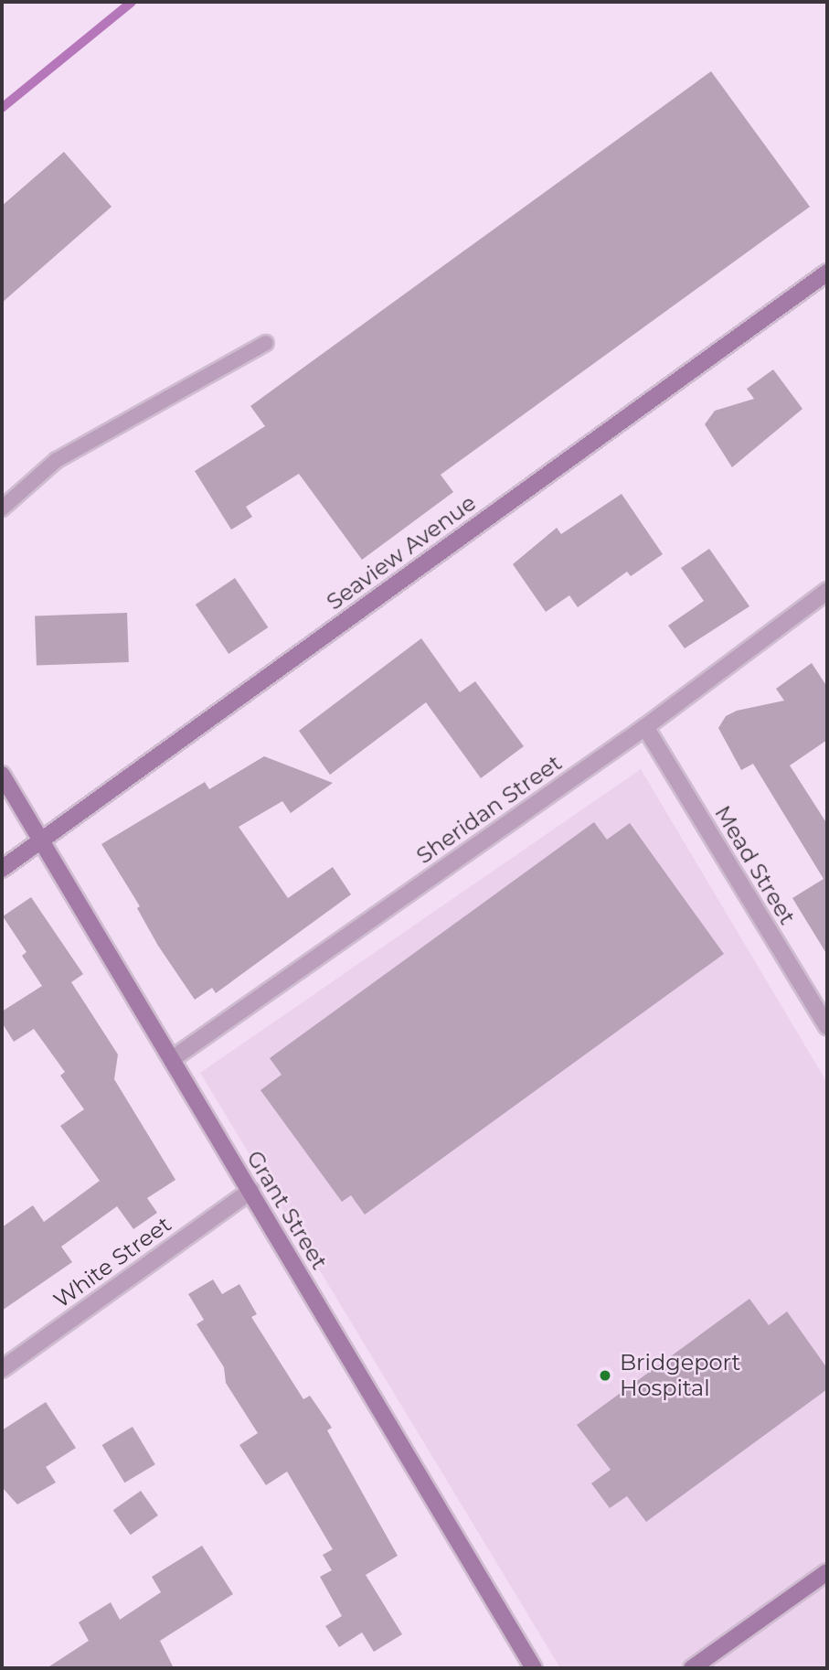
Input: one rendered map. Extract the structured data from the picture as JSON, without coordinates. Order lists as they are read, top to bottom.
{
  "streets": {
    "main road": ["Seaview Avenue", "Grant Street"],
    "street": ["Sheridan Street", "Mead Street", "White Street"]
  },
  "crossings": [
    ["Seaview Avenue", "Grant Street"],
    ["Sheridan Street", "Mead Street"],
    ["Sheridan Street", "Grant Street"],
    ["Grant Street", "White Street"]
  ],
  "places": ["Bridgeport Hospital"]
}
